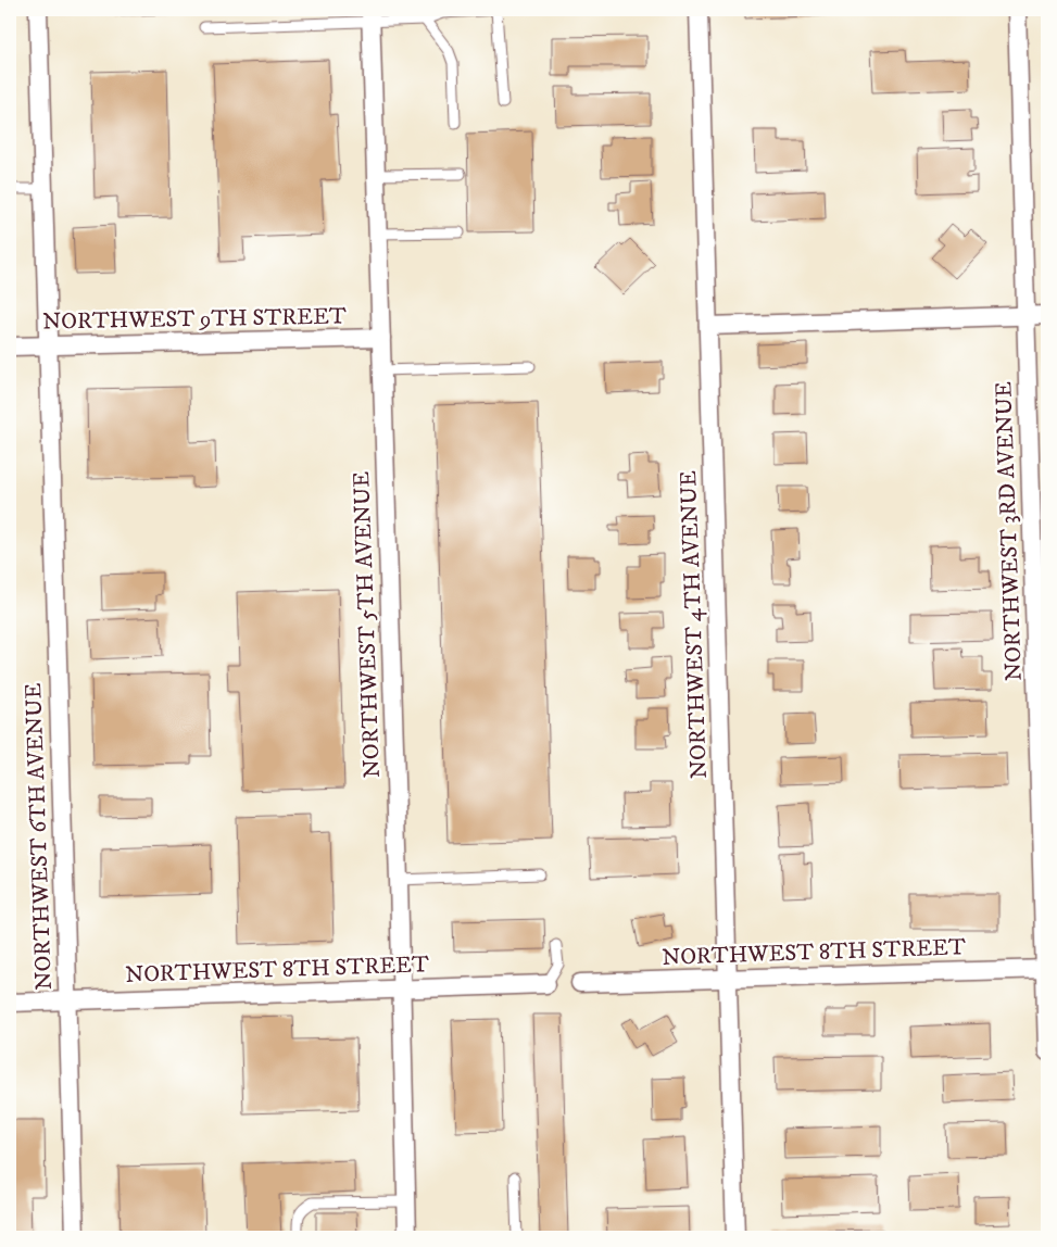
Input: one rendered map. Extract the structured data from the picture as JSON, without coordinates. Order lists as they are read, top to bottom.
{
  "streets": {
    "street": [
      "NORTHWEST 9TH STREET",
      "NORTHWEST 3RD AVENUE",
      "NORTHWEST 5TH AVENUE",
      "NORTHWEST 4TH AVENUE",
      "NORTHWEST 6TH AVENUE",
      "NORTHWEST 8TH STREET"
    ]
  },
  "crossings": [
    ["NORTHWEST 9TH STREET", "NORTHWEST 5TH AVENUE"],
    ["NORTHWEST 9TH STREET", "NORTHWEST 6TH AVENUE"],
    ["NORTHWEST 3RD AVENUE", "NORTHWEST 8TH STREET"],
    ["NORTHWEST 5TH AVENUE", "NORTHWEST 8TH STREET"],
    ["NORTHWEST 4TH AVENUE", "NORTHWEST 8TH STREET"],
    ["NORTHWEST 6TH AVENUE", "NORTHWEST 8TH STREET"]
  ]
}
